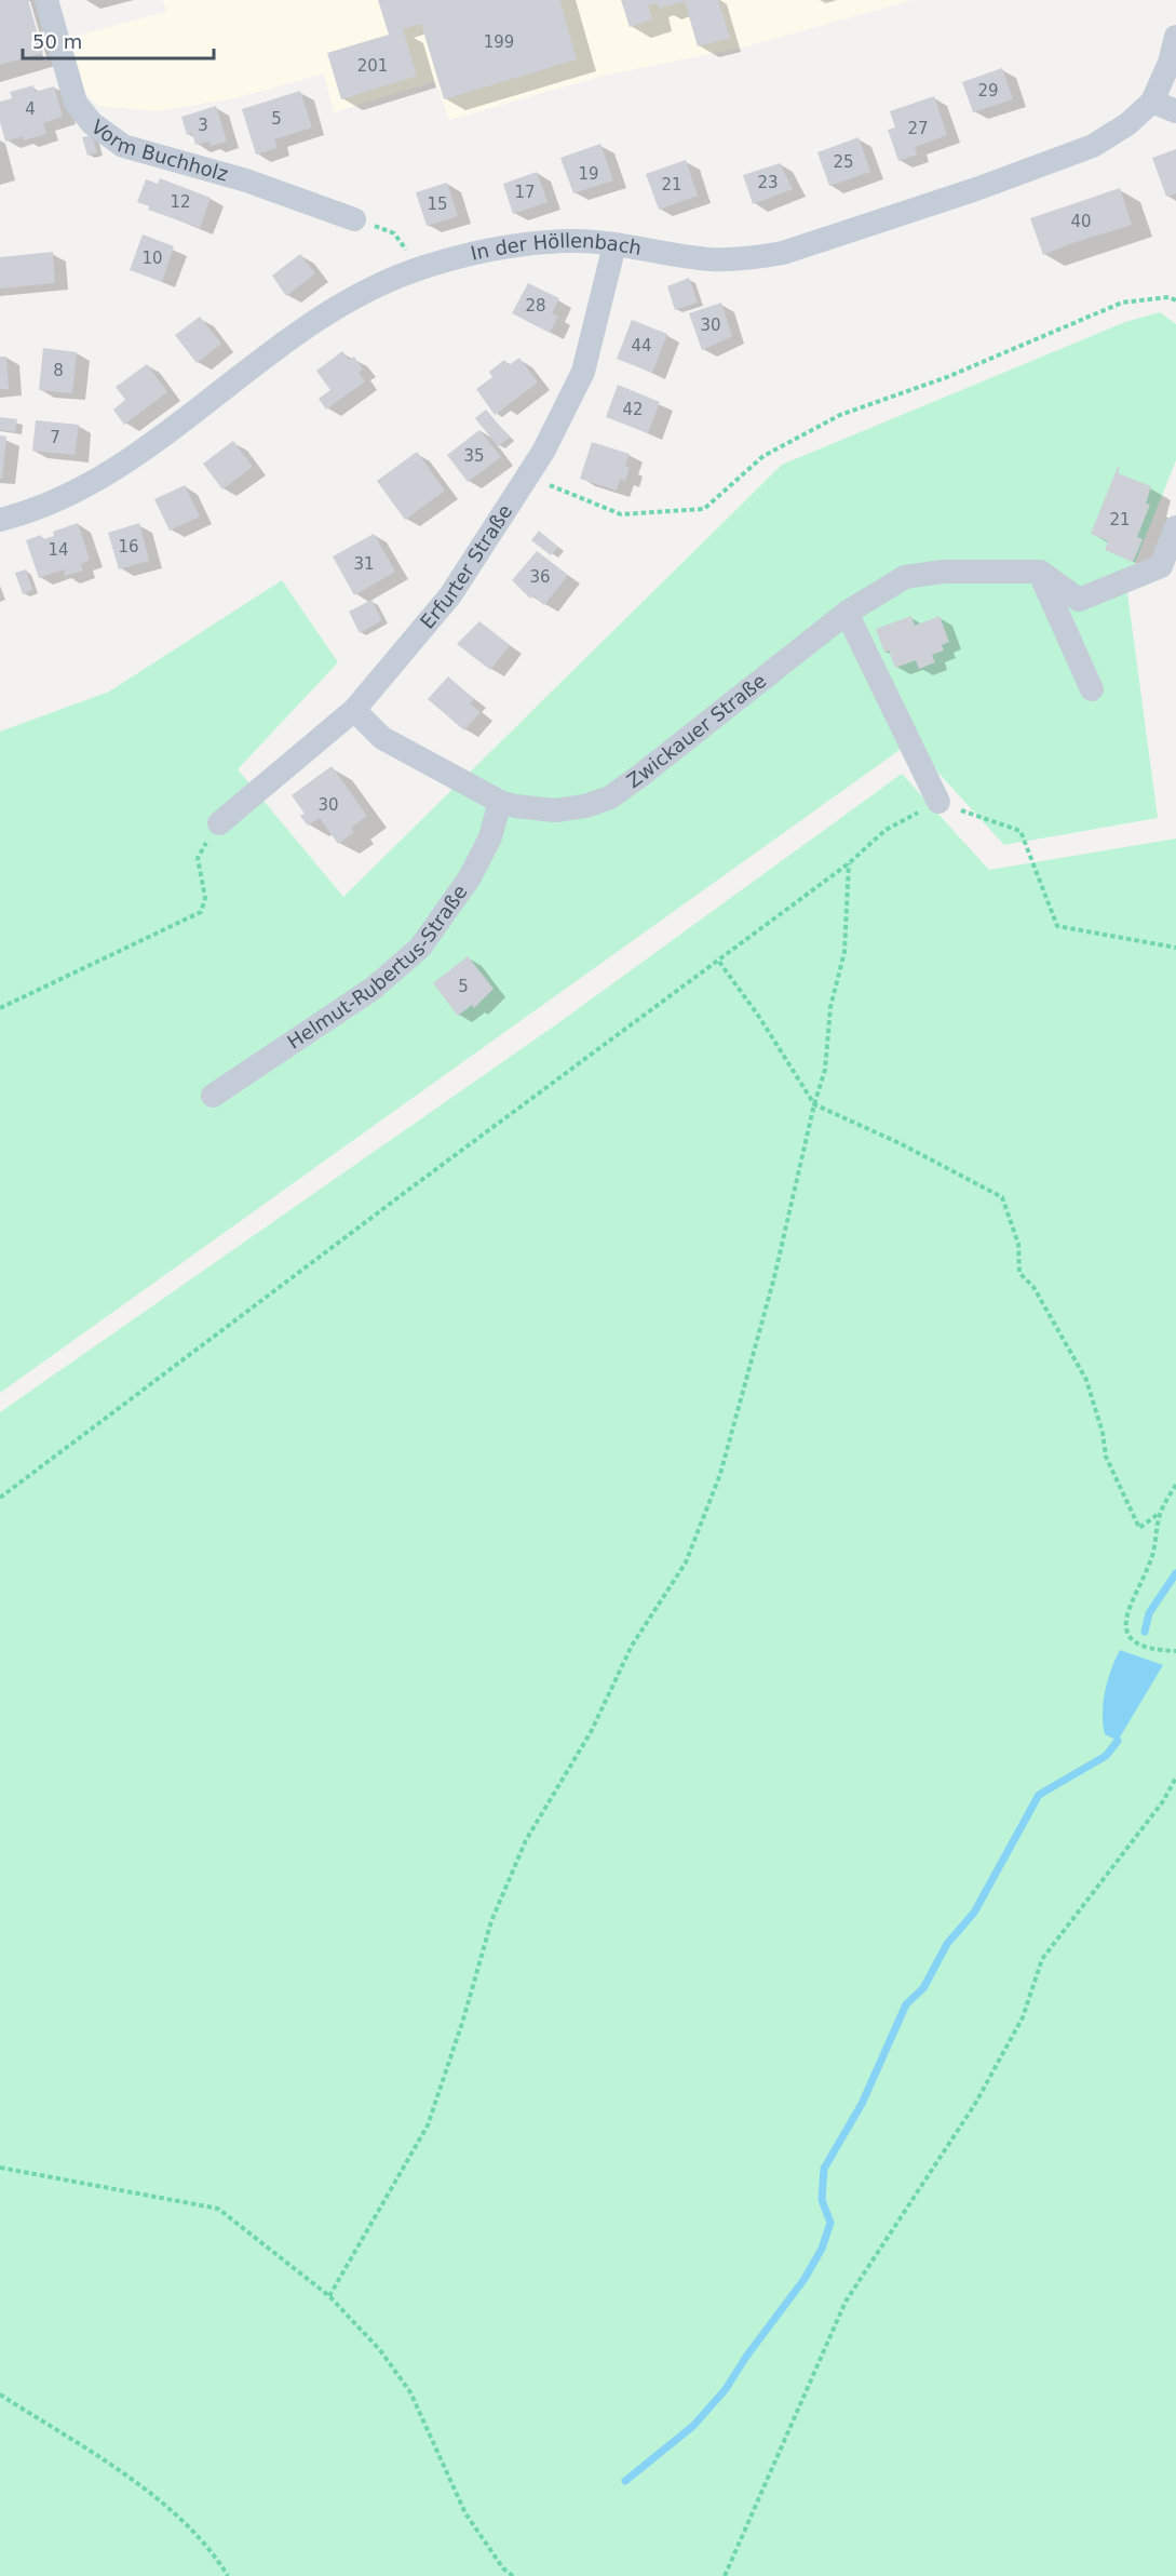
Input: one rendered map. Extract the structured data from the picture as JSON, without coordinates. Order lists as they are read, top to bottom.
{
  "streets": {
    "street": [
      "Vorm Buchholz",
      "In der Höllenbach",
      "Erfurter Straße",
      "Zwickauer Straße",
      "Helmut-Rubertus-Straße"
    ]
  },
  "crossings": [
    ["In der Höllenbach", "Erfurter Straße"],
    ["Erfurter Straße", "Zwickauer Straße"],
    ["Zwickauer Straße", "Helmut-Rubertus-Straße"]
  ],
  "house_numbers": [
    "199",
    "201",
    "29",
    "4",
    "5",
    "3",
    "27",
    "25",
    "19",
    "23",
    "21",
    "17",
    "12",
    "15",
    "40",
    "10",
    "28",
    "30",
    "44",
    "8",
    "42",
    "7",
    "35",
    "21",
    "16",
    "14",
    "31",
    "36",
    "30",
    "5"
  ],
  "scale_bar": "50 m"
}
